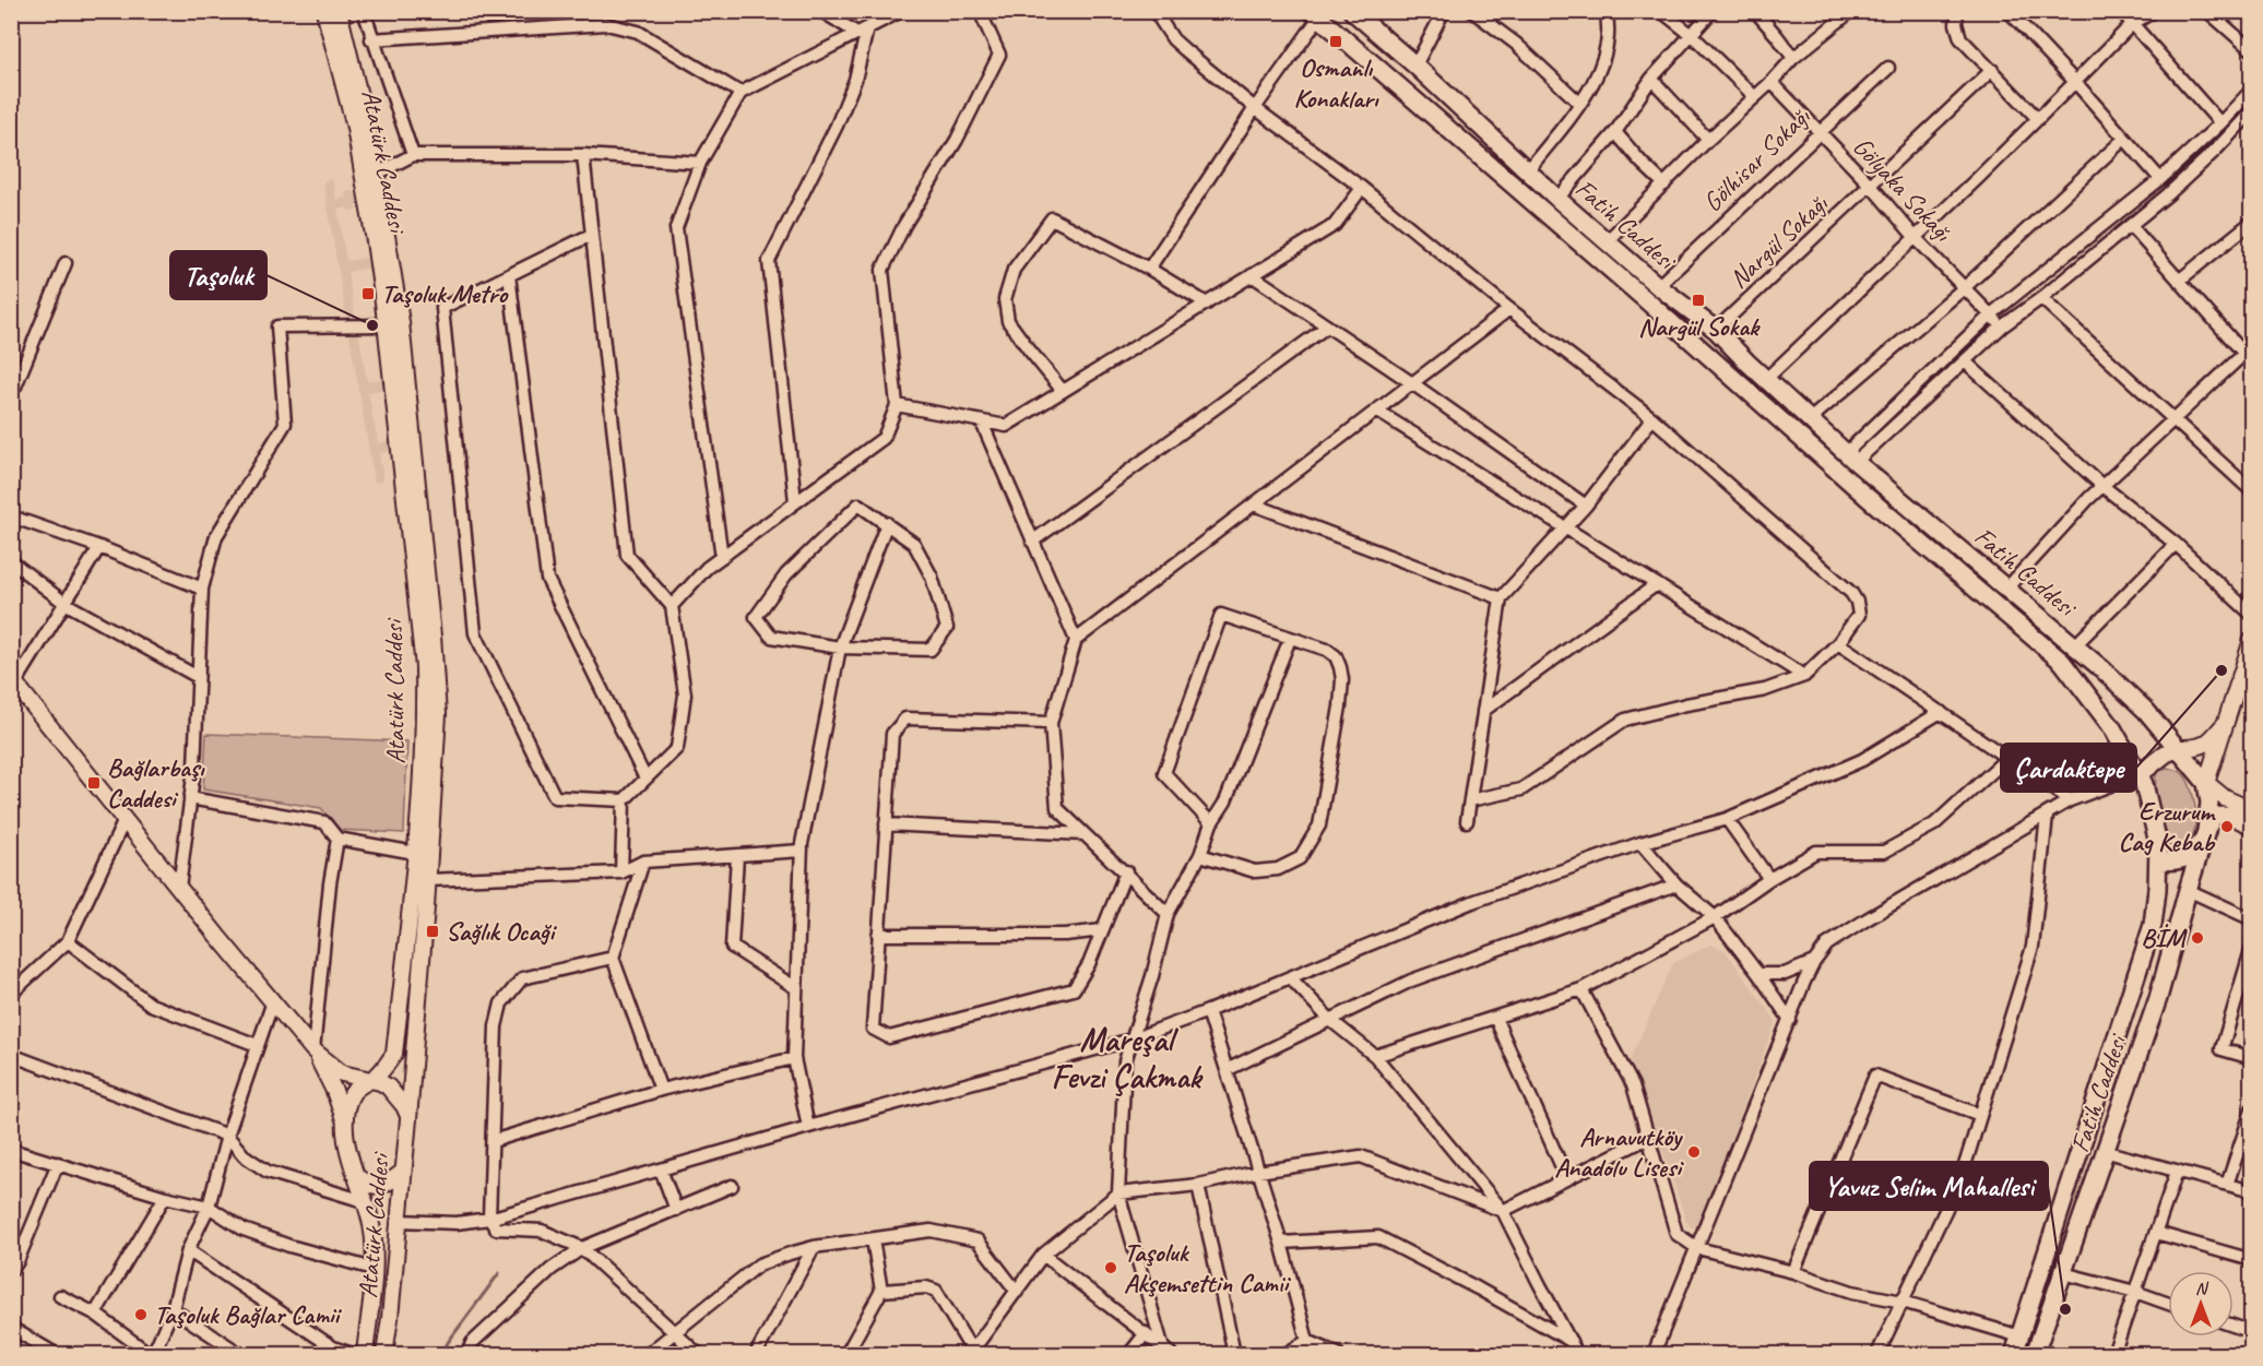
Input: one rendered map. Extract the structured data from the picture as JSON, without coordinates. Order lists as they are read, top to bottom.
{
  "streets": {
    "main road": ["Atatürk Caddesi", "Fatih Caddesi"],
    "street": ["Gölhisar Sokağı", "Gölyaka Sokağı", "Nargül Sokağı"]
  },
  "crossings": [
    ["Gölhisar Sokağı", "Gölyaka Sokağı"],
    ["Gölhisar Sokağı", "Fatih Caddesi"],
    ["Gölyaka Sokağı", "Nargül Sokağı"],
    ["Fatih Caddesi", "Nargül Sokağı"]
  ],
  "districts": ["Mareşal Fevzi Çakmak"],
  "places": {
    "transit": [
      "Osmanlı Konakları",
      "Taşoluk Metro",
      "Nargül Sokak",
      "Bağlarbaşı Caddesi",
      "Sağlık Ocaği"
    ],
    "other": [
      "Taşoluk",
      "Çardaktepe",
      "Erzurum Cag Kebab",
      "BİM",
      "Arnavutköy Anadolu Lisesi",
      "Taşoluk Akşemsettin Camii",
      "Yavuz Selim Mahallesi",
      "Taşoluk Bağlar Camii"
    ]
  },
  "north": "top"
}
